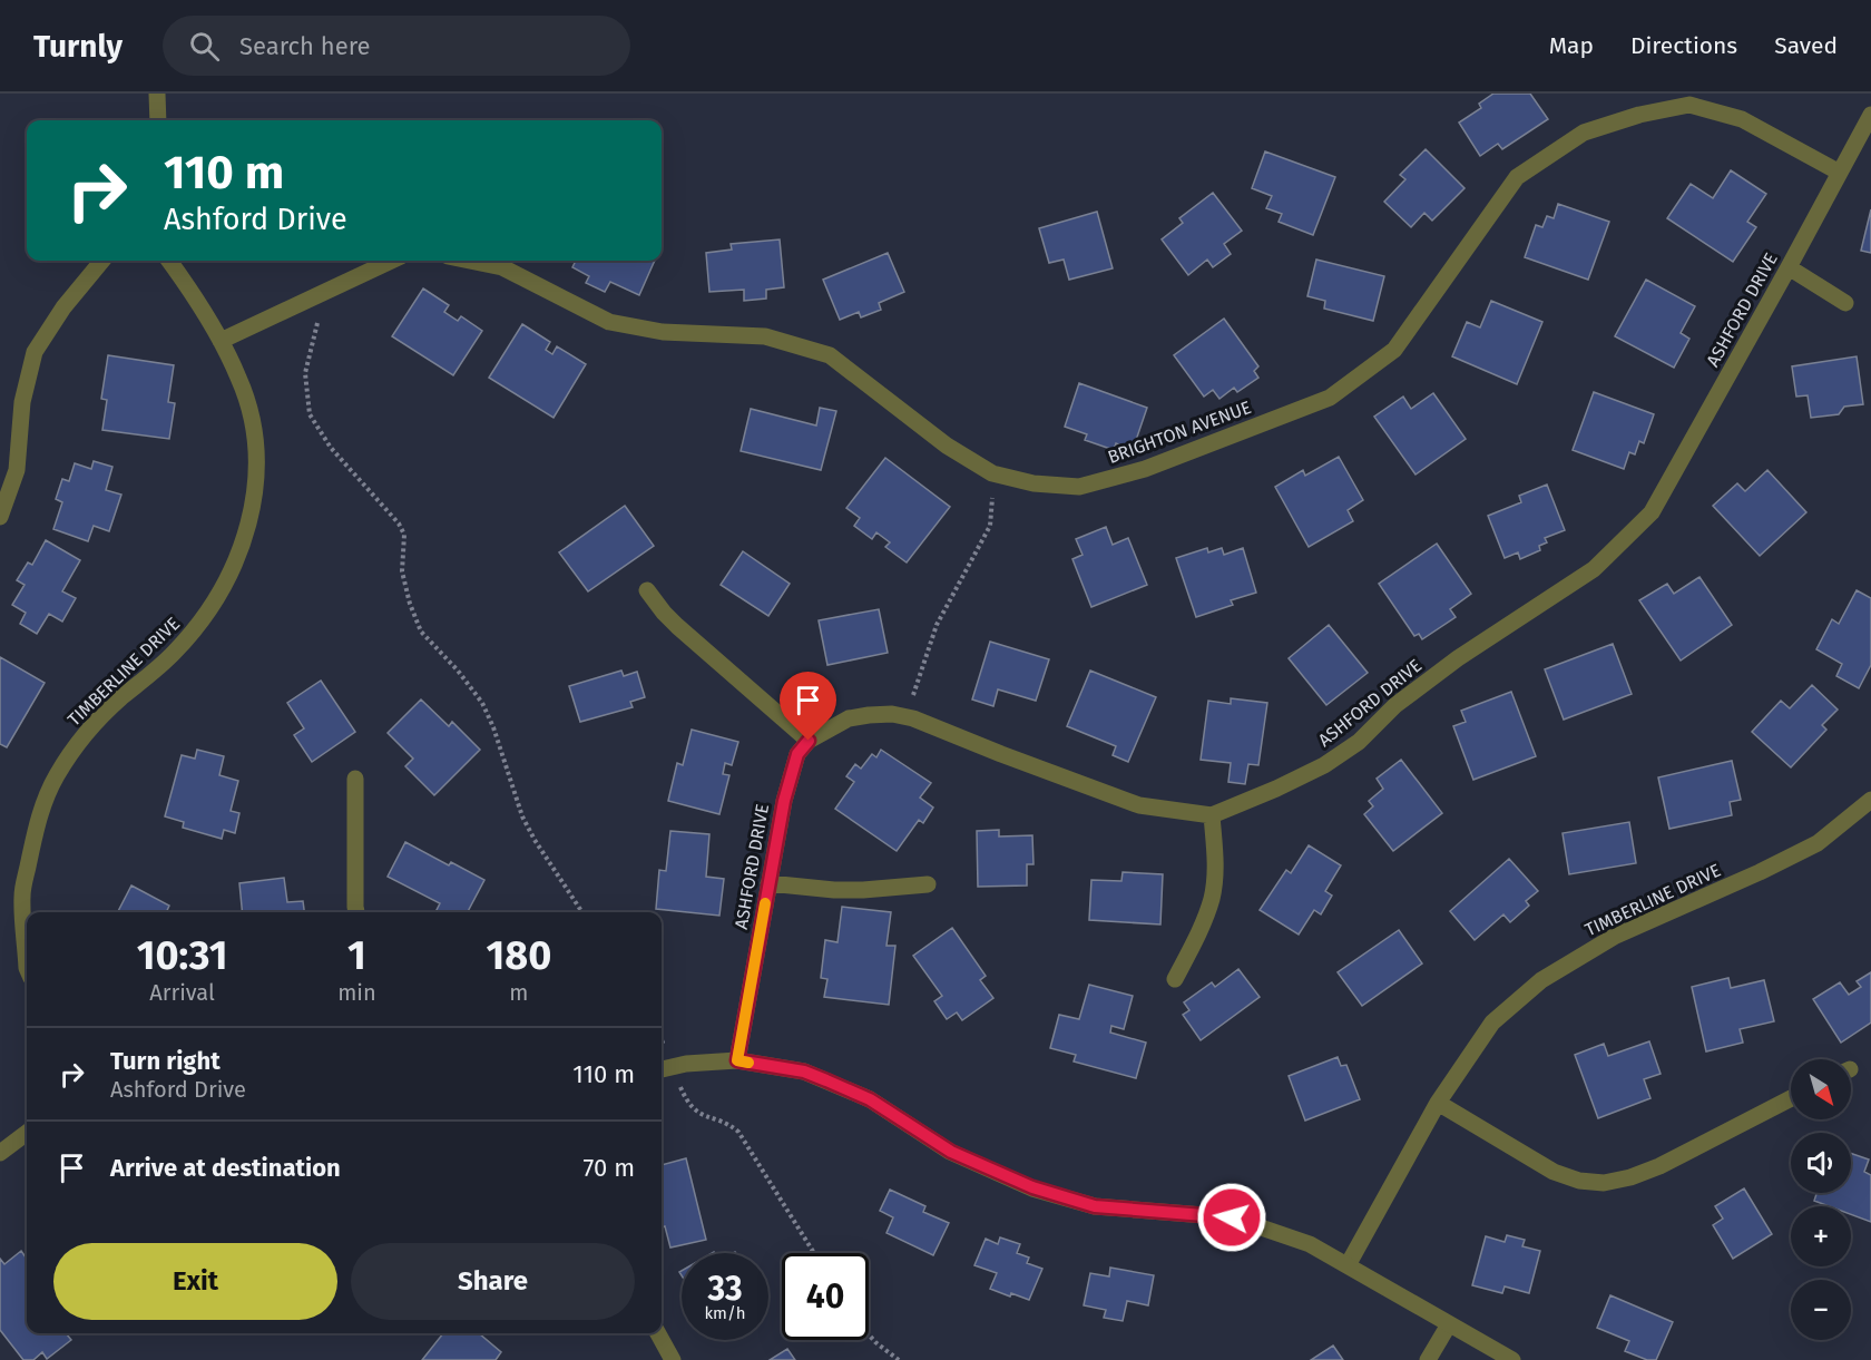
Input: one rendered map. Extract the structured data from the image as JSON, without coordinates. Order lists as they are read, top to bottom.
{
  "streets": {
    "street": ["ASHFORD DRIVE", "BRIGHTON AVENUE", "TIMBERLINE DRIVE"]
  },
  "crossings": [
    ["ASHFORD DRIVE", "BRIGHTON AVENUE"]
  ],
  "north": "bottom right",
  "page": {
    "header": "Turnly",
    "search": "Search here",
    "nav": ["Map", "Directions", "Saved"],
    "turn": ["110 m", "Ashford Drive"],
    "eta": [
      "10:31",
      "Arrival",
      "1",
      "min",
      "180",
      "m"
    ],
    "list": [
      {
        "name": "Turn right",
        "note": "Ashford Drive",
        "value": "110 m"
      },
      {
        "name": "Arrive at destination",
        "value": "70 m"
      }
    ],
    "map_buttons": ["+", "−"],
    "buttons": ["Exit", "Share"],
    "speed": "33 km/h",
    "limit": "40"
  }
}
